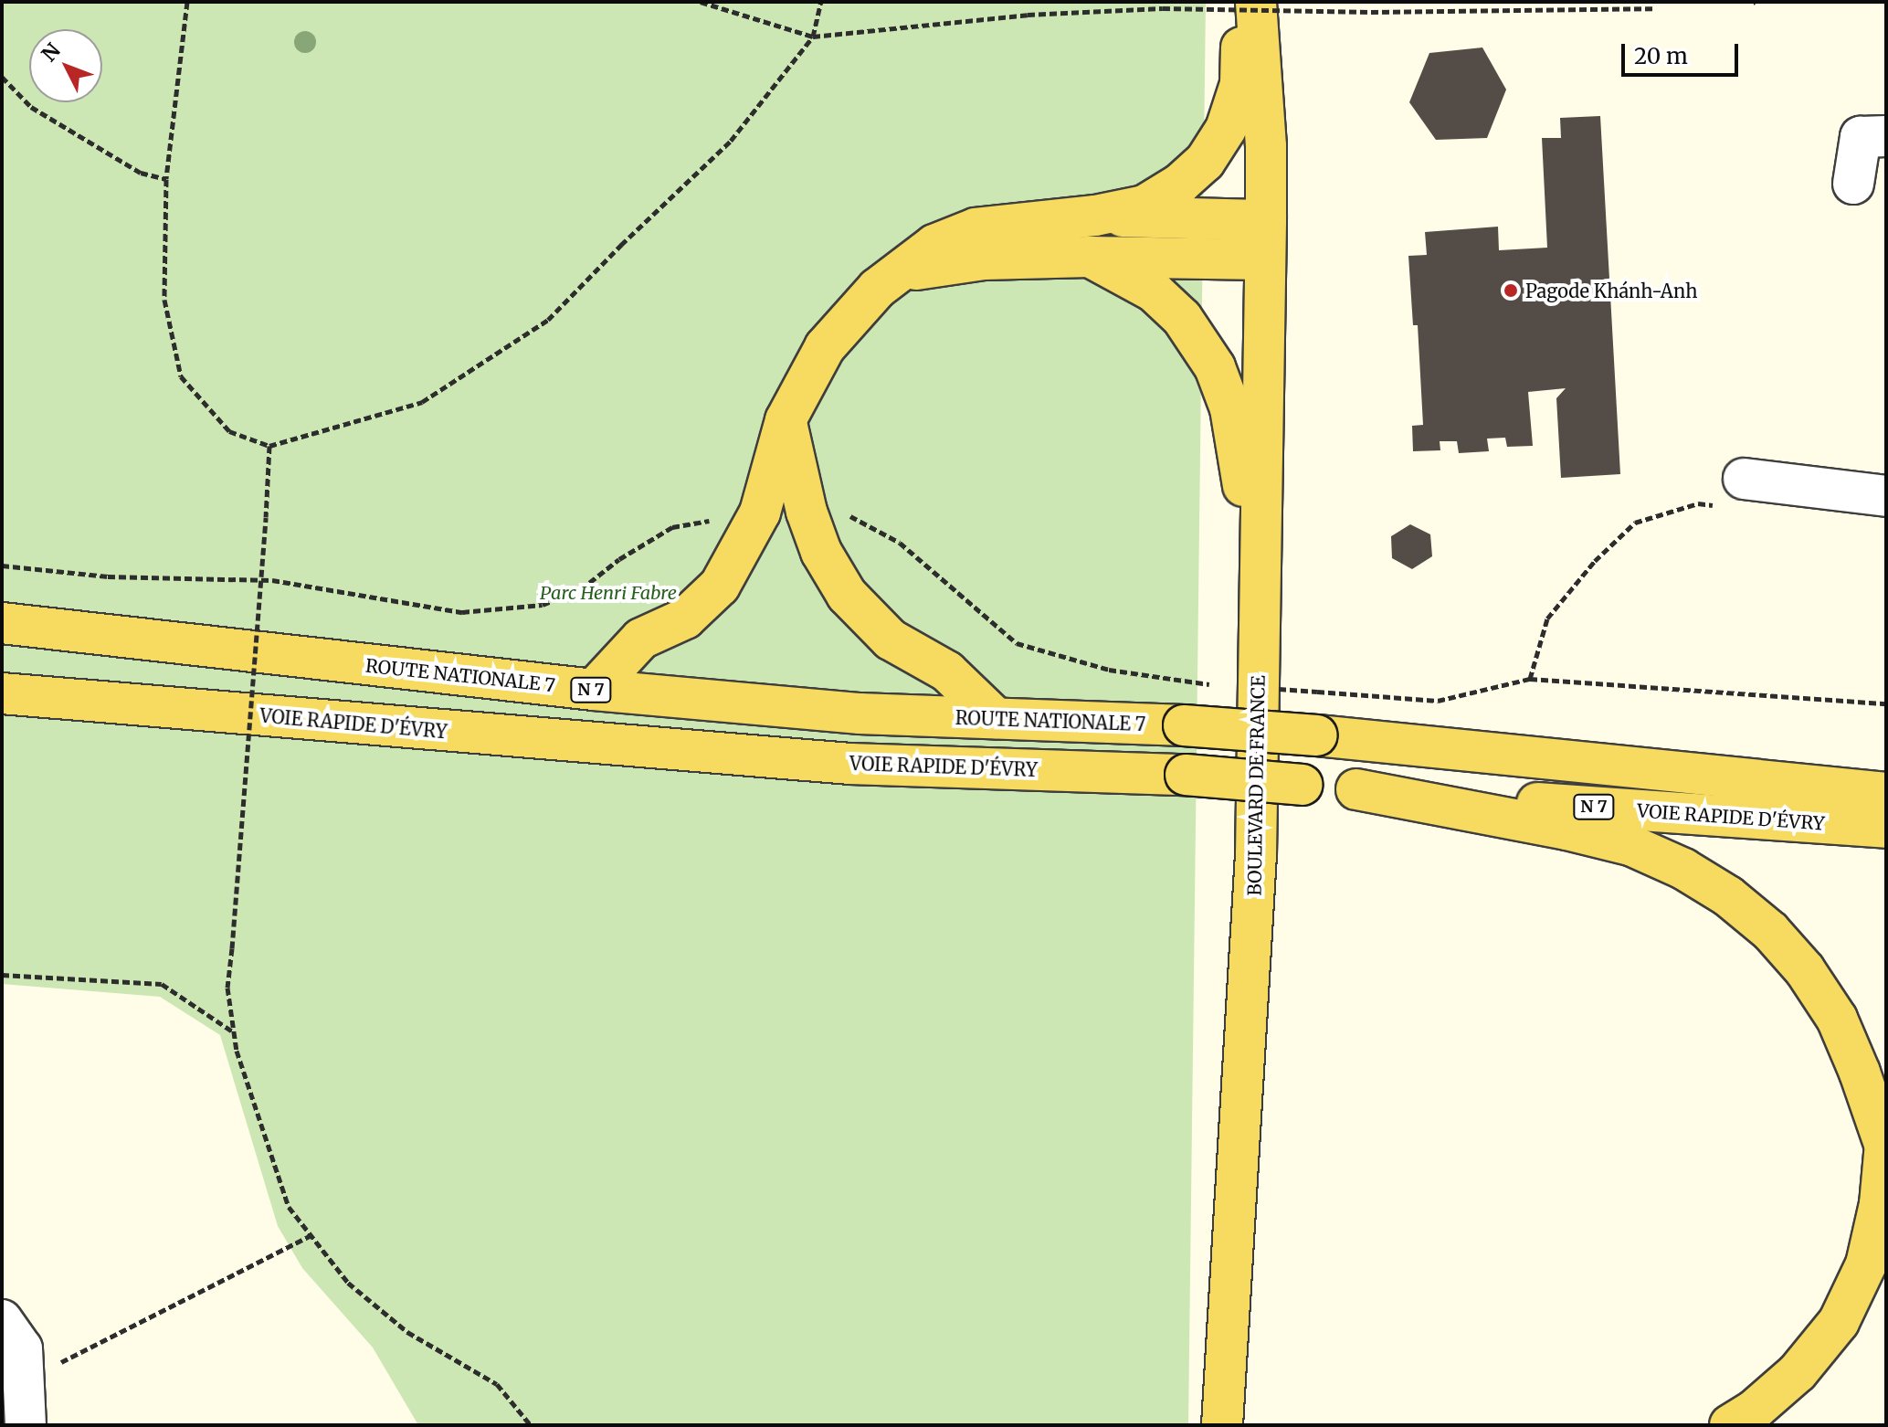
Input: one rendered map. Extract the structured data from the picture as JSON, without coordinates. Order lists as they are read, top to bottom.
{
  "streets": {
    "main road": [
      "ROUTE NATIONALE 7",
      "N 7",
      "VOIE RAPIDE D'ÉVRY",
      "BOULEVARD DE FRANCE"
    ]
  },
  "crossings": [
    ["ROUTE NATIONALE 7", "VOIE RAPIDE D'ÉVRY"]
  ],
  "parks": ["Parc Henri Fabre"],
  "places": ["Pagode Khánh-Anh"],
  "scale_bar": "20 m",
  "north": "top left"
}
